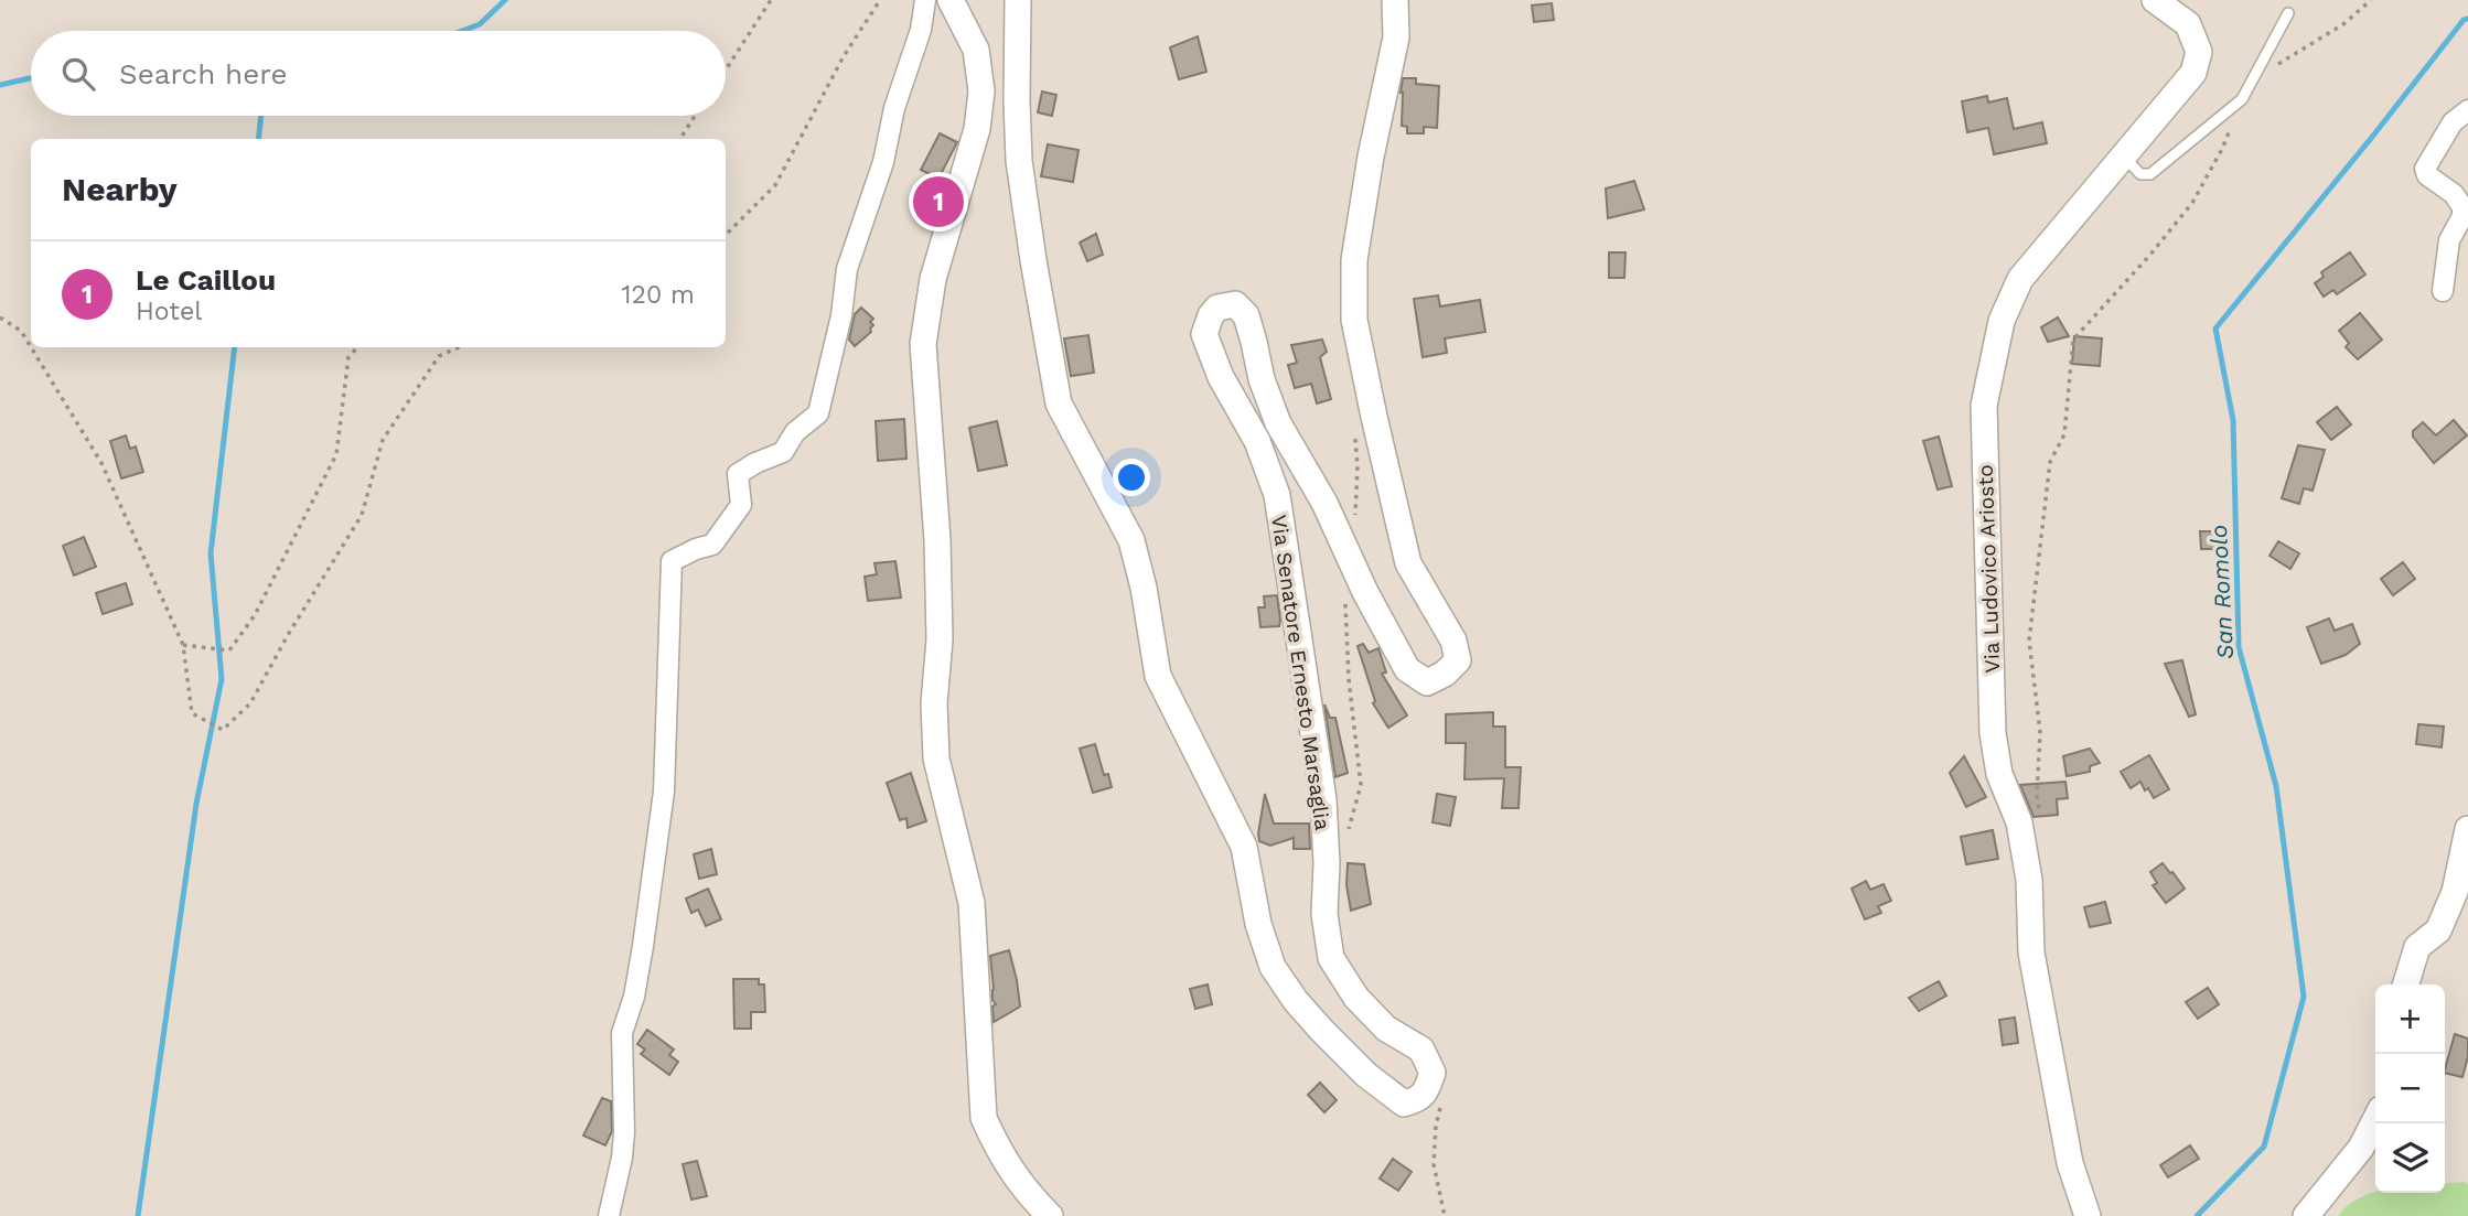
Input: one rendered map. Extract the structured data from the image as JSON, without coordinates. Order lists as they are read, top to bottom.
{
  "streets": {
    "street": ["Via Ludovico Ariosto", "Via Senatore Ernesto Marsaglia"]
  },
  "water": ["San Romolo"],
  "page": {
    "search": "Search here",
    "heading": "Nearby",
    "pins": "1",
    "list": [
      {
        "mark": "1",
        "name": "Le Caillou",
        "note": "Hotel",
        "value": "120 m"
      }
    ],
    "map_buttons": ["+", "−"]
  }
}
